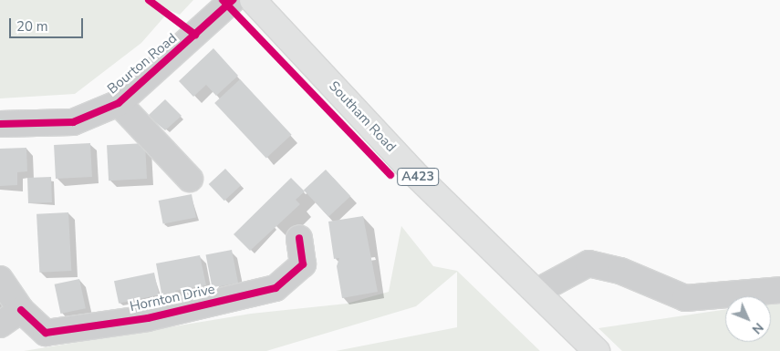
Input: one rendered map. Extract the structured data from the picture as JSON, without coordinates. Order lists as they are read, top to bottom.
{
  "streets": {
    "highway": ["Southam Road", "A423"],
    "street": ["Bourton Road", "Hornton Drive"]
  },
  "scale_bar": "20 m",
  "north": "bottom right"
}
